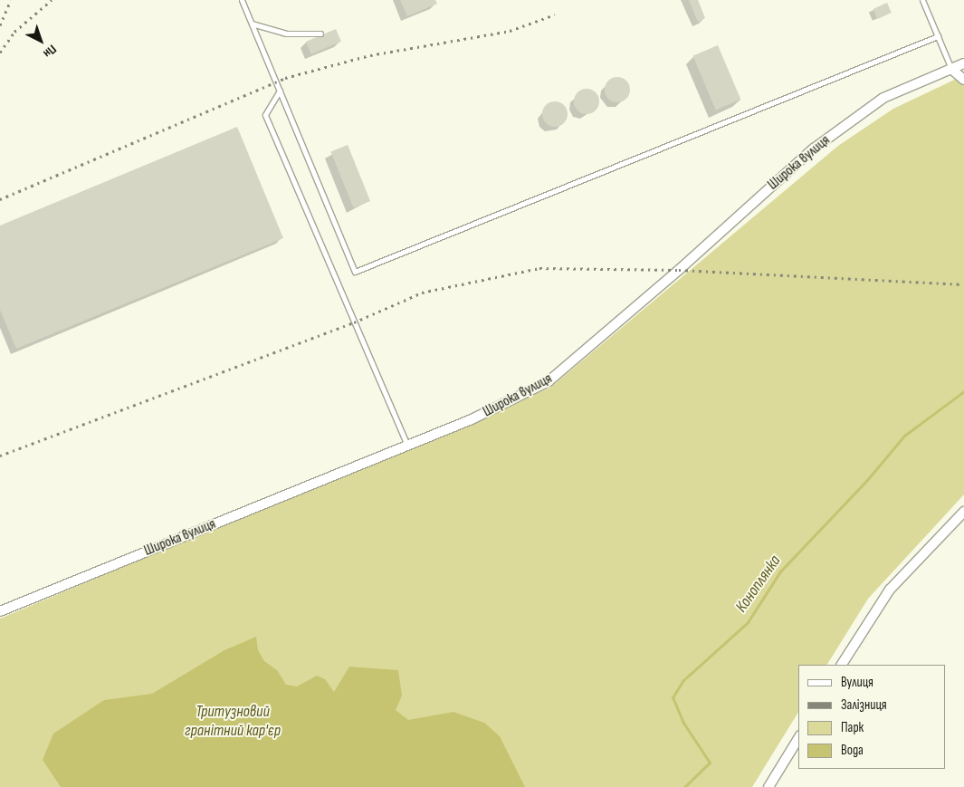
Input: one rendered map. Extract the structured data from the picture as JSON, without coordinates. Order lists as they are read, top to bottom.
{
  "streets": {
    "street": ["Широка вулиця"]
  },
  "water": ["Коноплянка", "Тритузновий гранітний кар'єр"],
  "legend": [
    "Вулиця",
    "Залізниця",
    "Парк",
    "Вода"
  ],
  "north": "bottom right"
}
